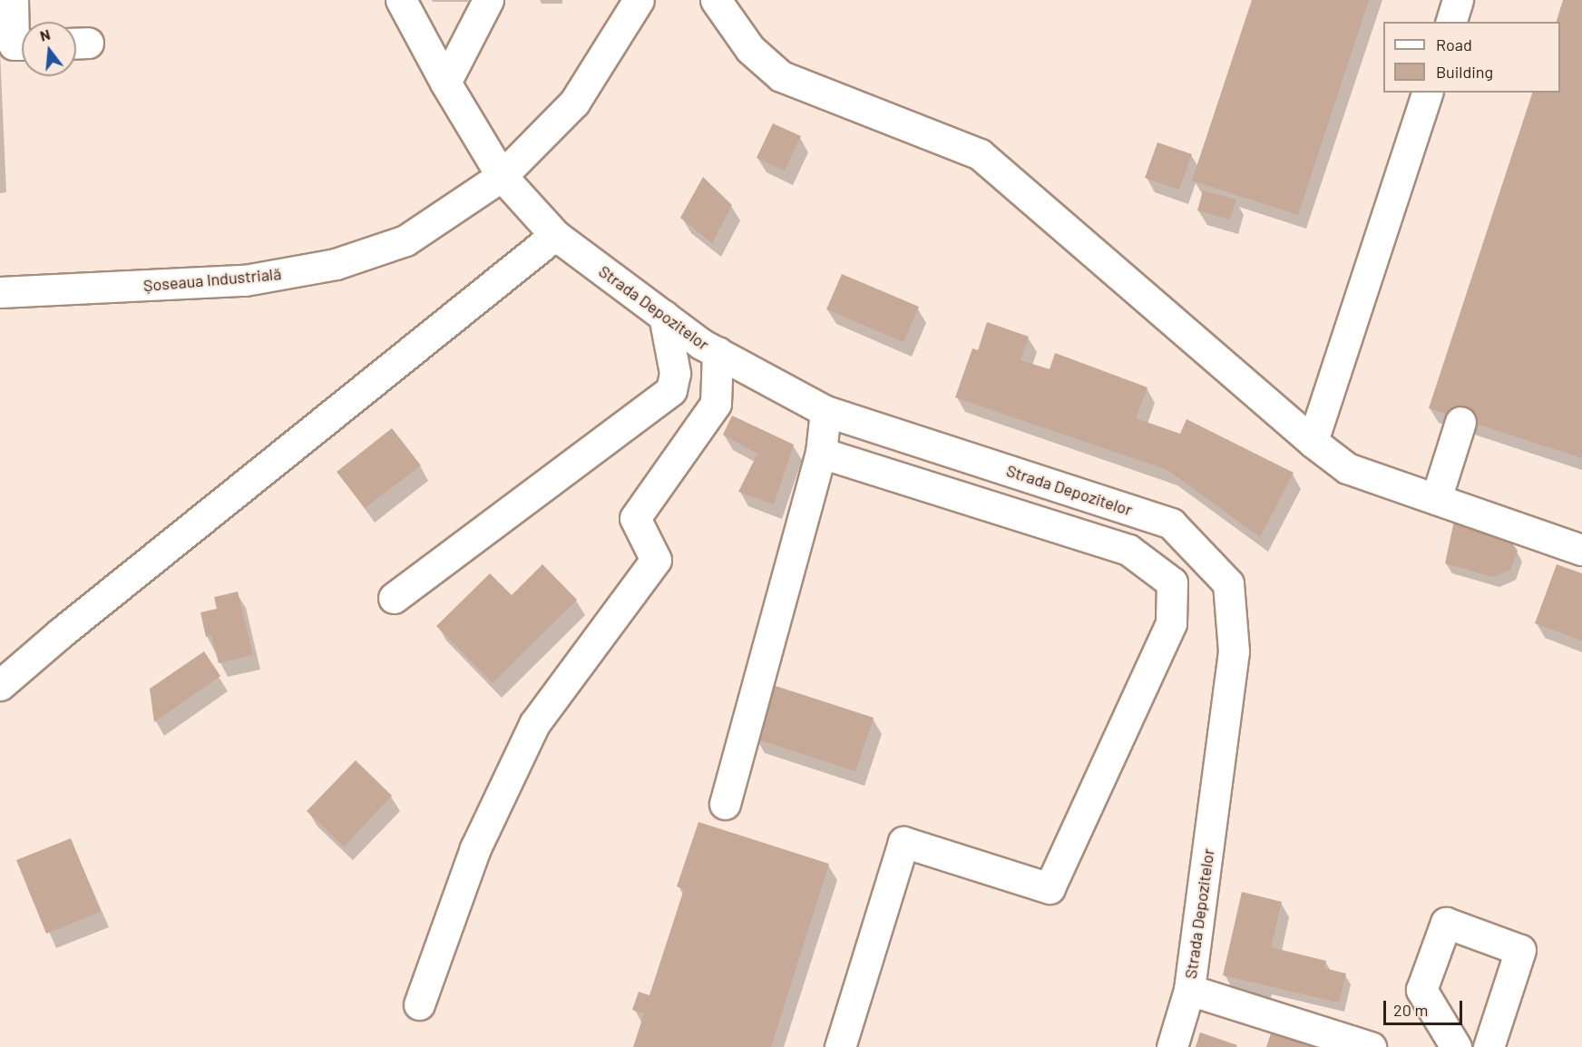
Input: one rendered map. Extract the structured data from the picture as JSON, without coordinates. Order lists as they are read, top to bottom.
{
  "streets": {
    "street": ["Șoseaua Industrială", "Strada Depozitelor"]
  },
  "crossings": [
    ["Șoseaua Industrială", "Strada Depozitelor"]
  ],
  "legend": ["Road", "Building"],
  "scale_bar": "20 m",
  "north": "top"
}
